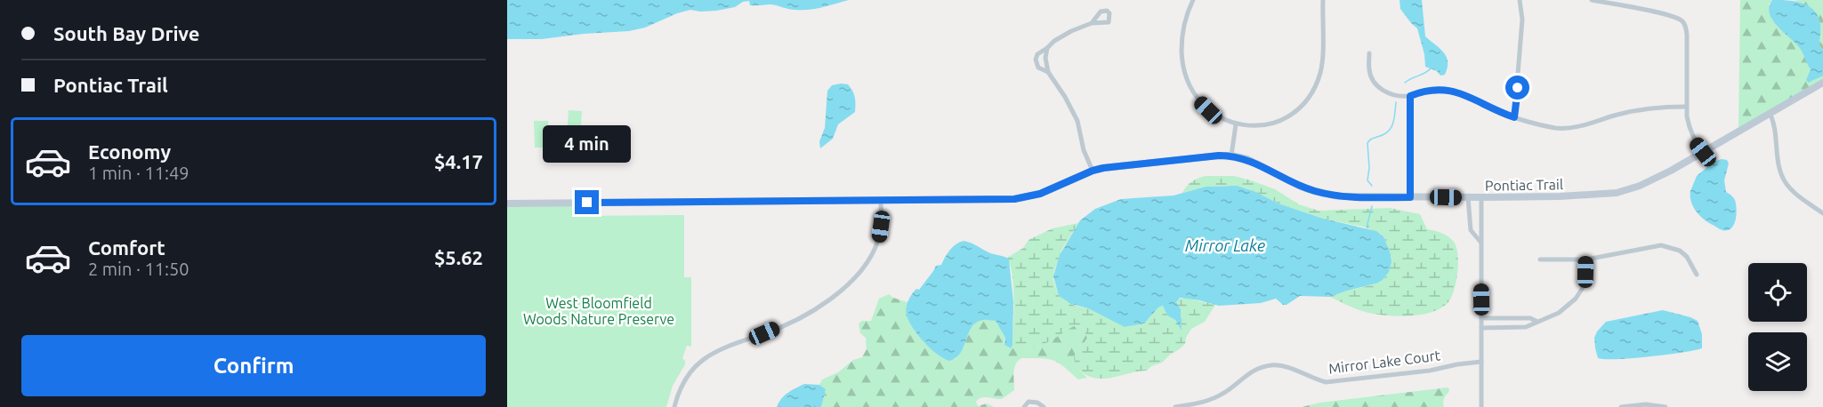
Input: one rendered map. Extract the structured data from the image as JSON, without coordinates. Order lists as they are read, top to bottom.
{
  "streets": {
    "main road": ["Pontiac Trail"],
    "street": ["Mirror Lake Court"]
  },
  "water": ["Mirror Lake"],
  "parks": ["West Bloomfield Woods Nature Preserve"],
  "page": {
    "banner": ["South Bay Drive", "Pontiac Trail"],
    "list": [
      {
        "name": "Economy",
        "note": "1 min · 11:49",
        "value": "$4.17"
      },
      {
        "name": "Comfort",
        "note": "2 min · 11:50",
        "value": "$5.62"
      }
    ],
    "bubble": "4 min",
    "buttons": "Confirm"
  }
}
